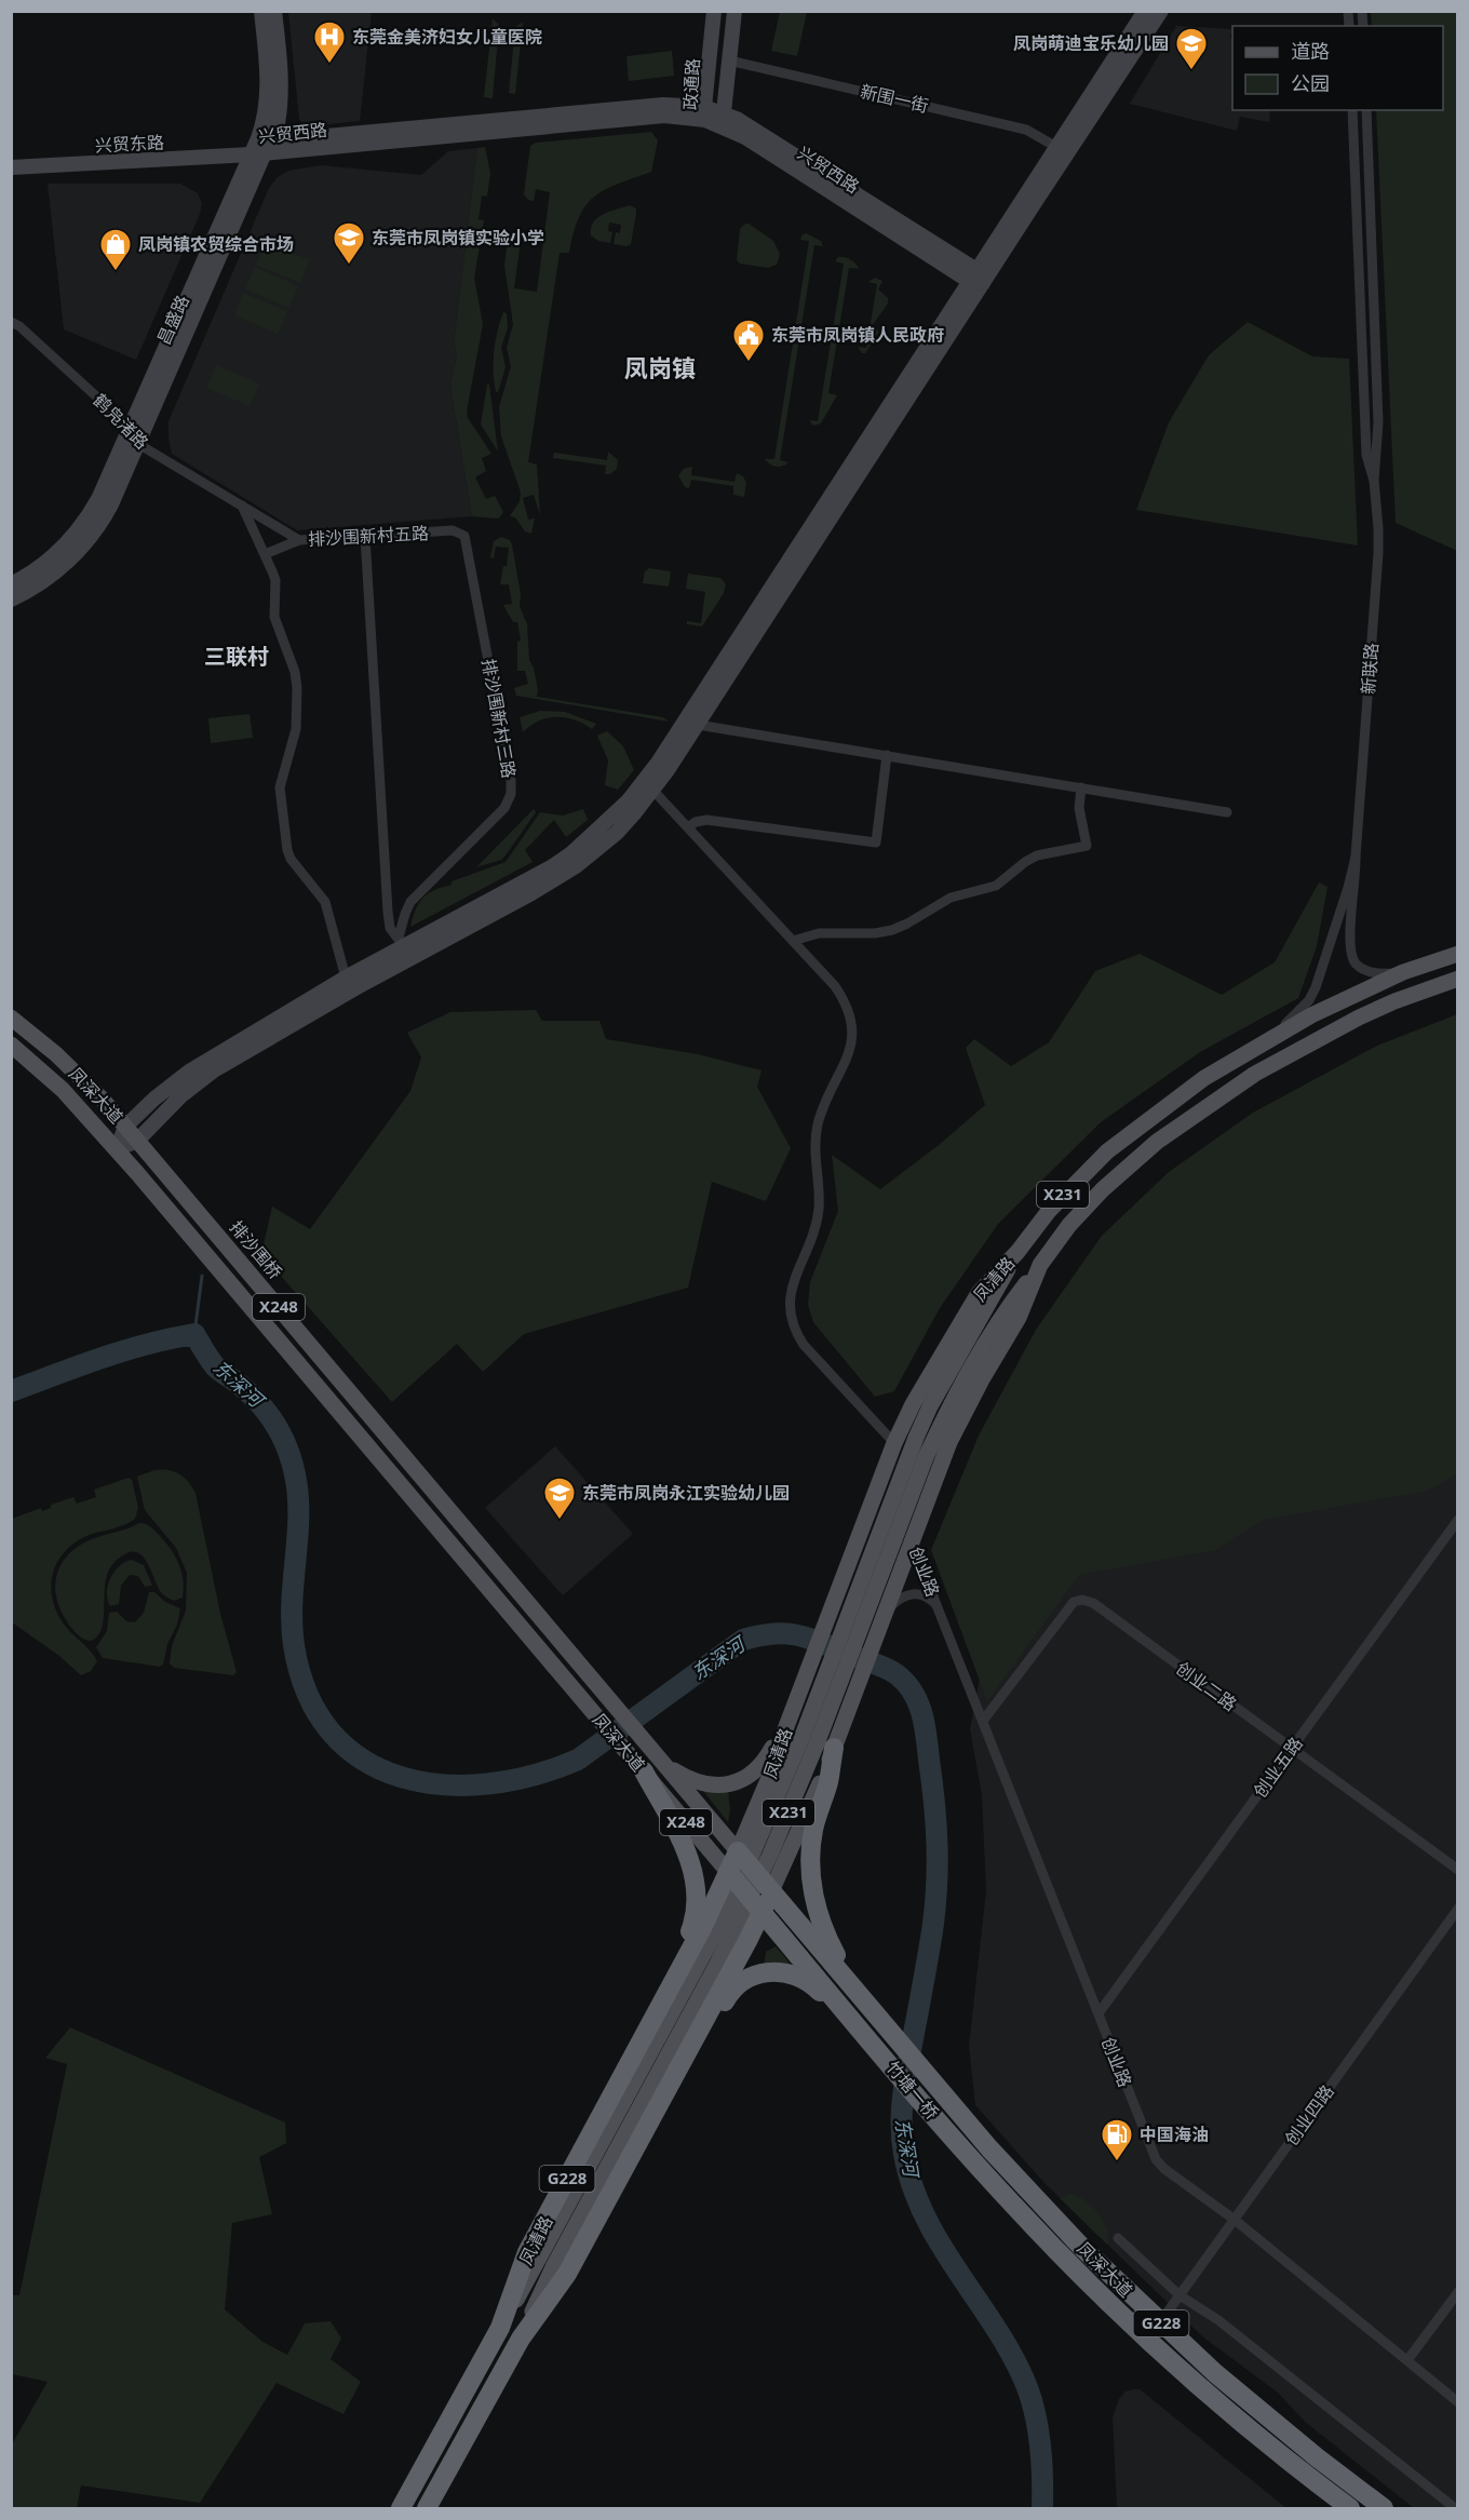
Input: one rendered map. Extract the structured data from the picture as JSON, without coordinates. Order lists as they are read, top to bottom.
{
  "streets": {
    "highway": [
      "凤深大道",
      "凤清路",
      "竹塘一桥",
      "G228"
    ],
    "main road": ["X231", "排沙围桥", "X248"],
    "street": [
      "政通路",
      "新围一街",
      "兴贸西路",
      "兴贸东路",
      "昌盛路",
      "鹤凫渚路",
      "排沙围新村五路",
      "新联路",
      "排沙围新村三路",
      "创业路",
      "创业二路",
      "创业五路",
      "创业四路"
    ]
  },
  "crossings": [
    ["政通路", "新围一街"],
    ["政通路", "兴贸西路"],
    ["兴贸西路", "兴贸东路"],
    ["兴贸西路", "昌盛路"],
    ["兴贸东路", "昌盛路"],
    ["昌盛路", "鹤凫渚路"],
    ["鹤凫渚路", "排沙围新村五路"],
    ["排沙围新村五路", "排沙围新村三路"],
    ["新联路", "凤清路"],
    ["凤深大道", "排沙围桥"],
    ["凤深大道", "凤清路"],
    ["凤深大道", "竹塘一桥"],
    ["凤深大道", "创业四路"],
    ["凤深大道", "G228"],
    ["凤清路", "创业路"],
    ["凤清路", "G228"],
    ["创业路", "创业二路"],
    ["创业路", "创业五路"],
    ["创业路", "创业四路"],
    ["创业二路", "创业五路"],
    ["竹塘一桥", "G228"]
  ],
  "districts": ["凤岗镇", "三联村"],
  "water": ["东深河"],
  "places": {
    "hospital": ["东莞金美济妇女儿童医院"],
    "school or university": ["凤岗萌迪宝乐幼儿园", "东莞市凤岗镇实验小学", "东莞市凤岗永江实验幼儿园"],
    "shop": ["凤岗镇农贸综合市场"],
    "public building": ["东莞市凤岗镇人民政府"],
    "fuel station": ["中国海油"]
  },
  "legend": ["道路", "公园"]
}
